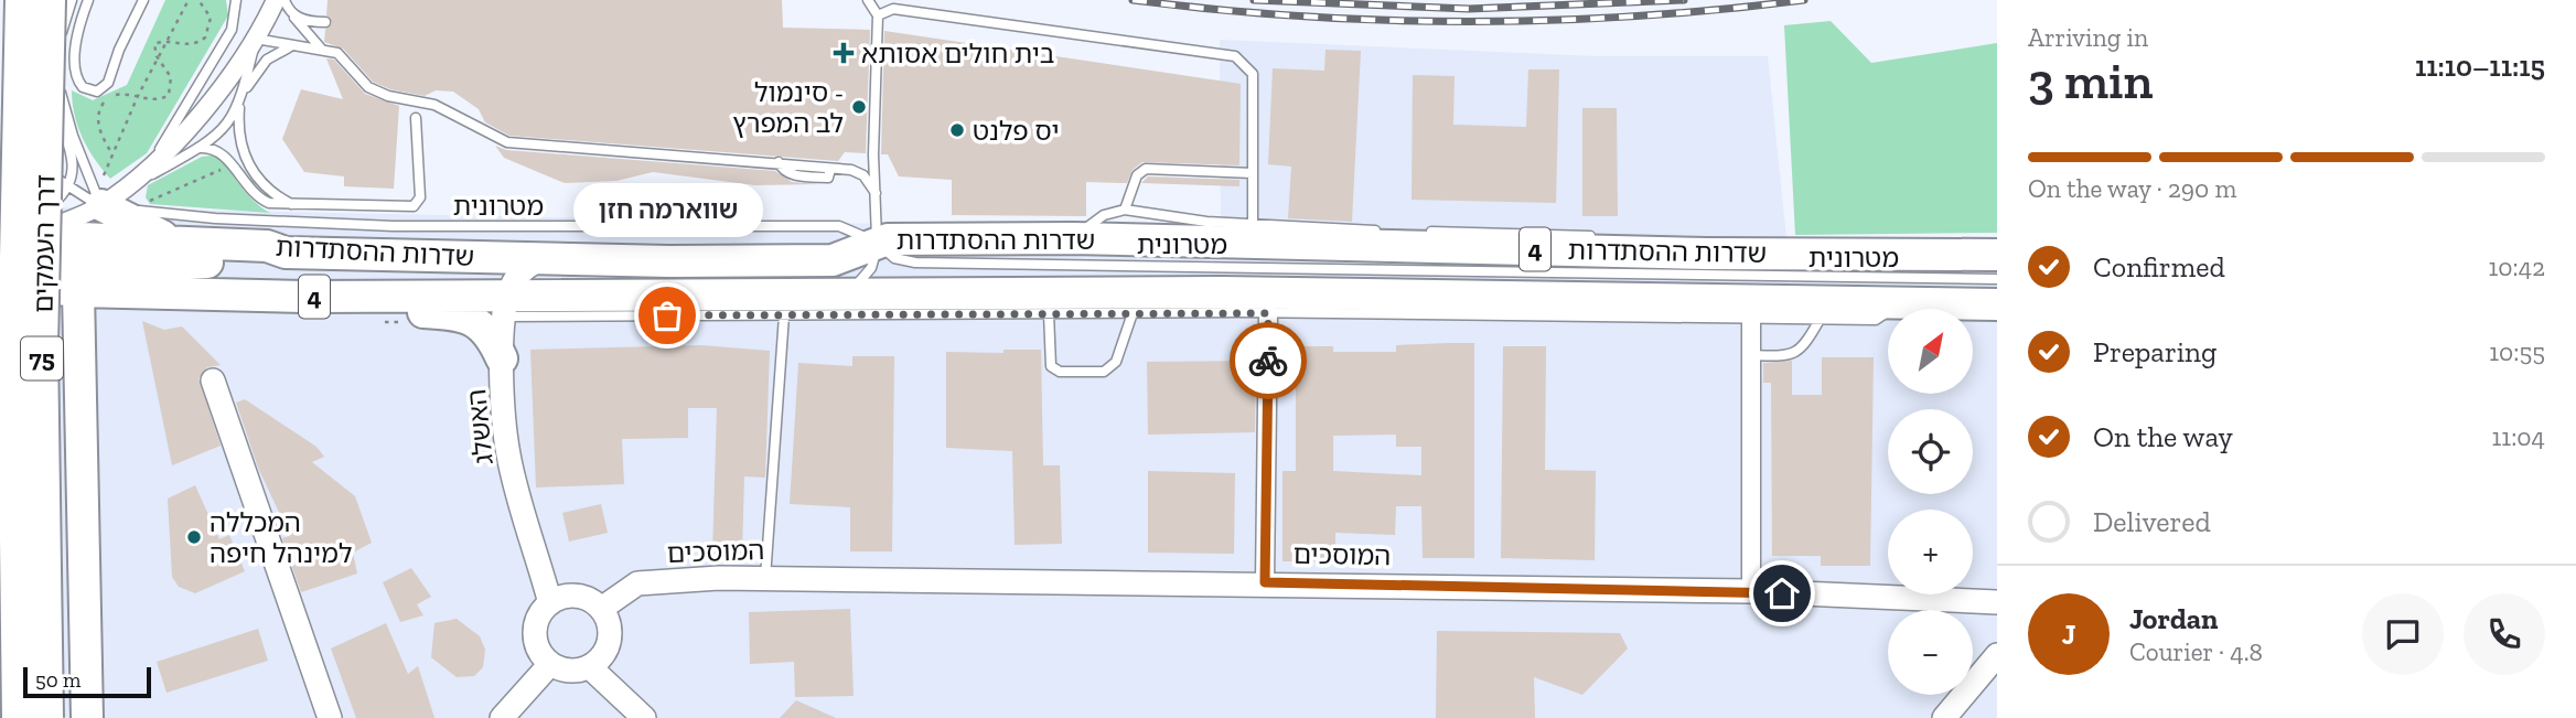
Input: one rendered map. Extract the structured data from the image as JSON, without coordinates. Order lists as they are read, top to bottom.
{
  "streets": {
    "highway": [
      "שדרות ההסתדרות",
      "דרך העמקים",
      "4",
      "75"
    ],
    "street": ["האשלג", "המוסכים"],
    "lane": ["מטרונית"]
  },
  "crossings": [
    ["מטרונית", "שדרות ההסתדרות"],
    ["שדרות ההסתדרות", "האשלג"],
    ["האשלג", "המוסכים"]
  ],
  "places": {
    "health": ["בית חולים אסותא"],
    "other": [
      "סינמול - לב המפרץ",
      "יס פלנט",
      "שווארמה חזן",
      "המכללה למינהל חיפה"
    ]
  },
  "scale_bar": "50 m",
  "north": "top right",
  "page": {
    "heading": ["3 min", "Arriving in", "11:10–11:15"],
    "panel": ["Jordan", "Courier · 4.8"],
    "bar": "On the way · 290 m",
    "bubble": "שווארמה חזן",
    "list": [
      ["Confirmed", "10:42"],
      ["Preparing", "10:55"],
      ["On the way", "11:04"],
      "Delivered"
    ],
    "map_buttons": ["+", "−"],
    "round": "J",
    "scale": "50 m"
  }
}
